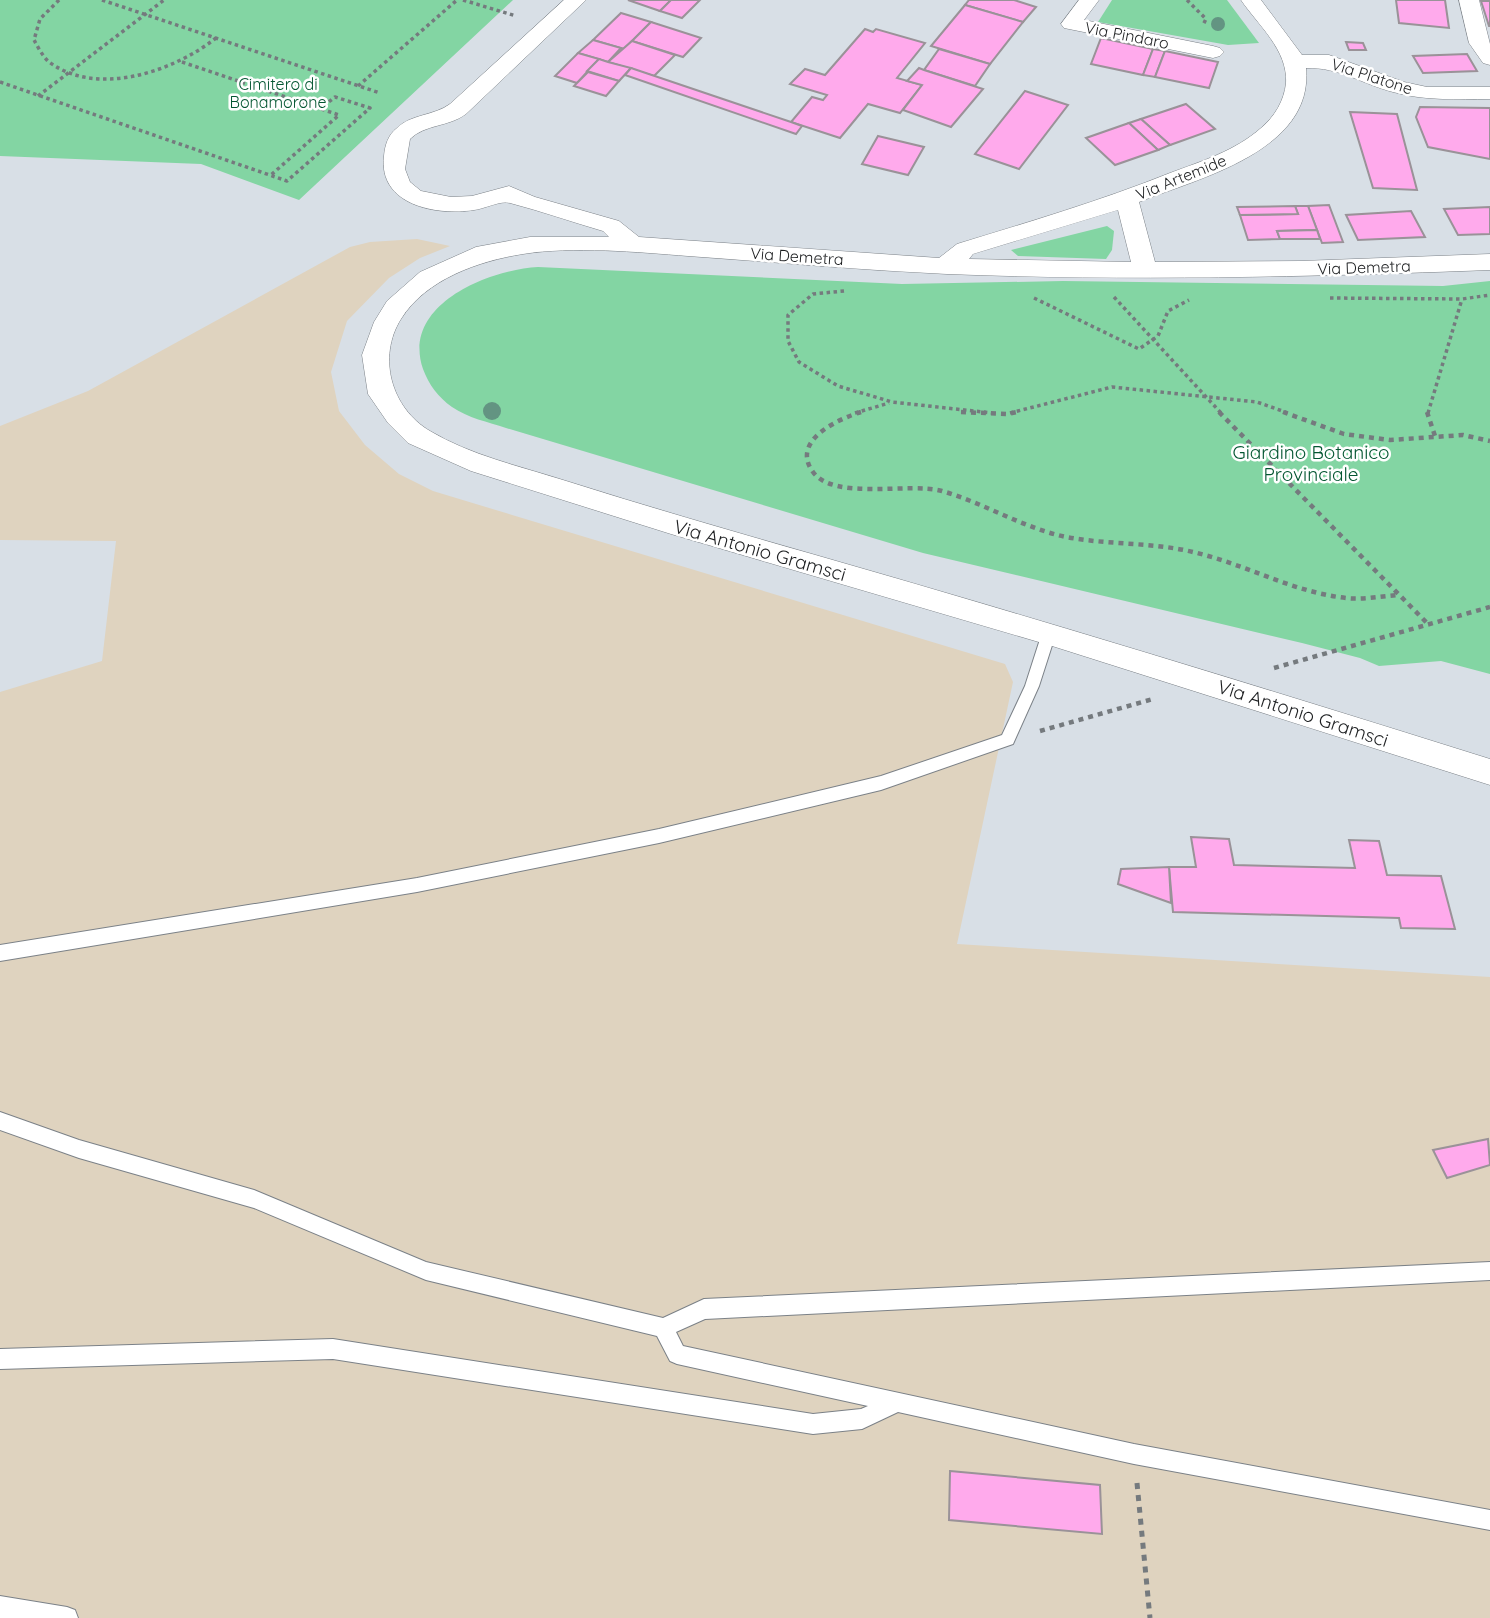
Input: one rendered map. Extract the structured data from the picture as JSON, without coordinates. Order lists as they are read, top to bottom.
{
  "streets": {
    "street": [
      "Via Pindaro",
      "Via Platone",
      "Via Artemide",
      "Via Demetra",
      "Via Antonio Gramsci"
    ]
  },
  "crossings": [
    ["Via Platone", "Via Artemide"],
    ["Via Artemide", "Via Demetra"],
    ["Via Demetra", "Via Antonio Gramsci"]
  ],
  "parks": ["Cimitero di Bonamorone", "Giardino Botanico Provinciale"]
}
